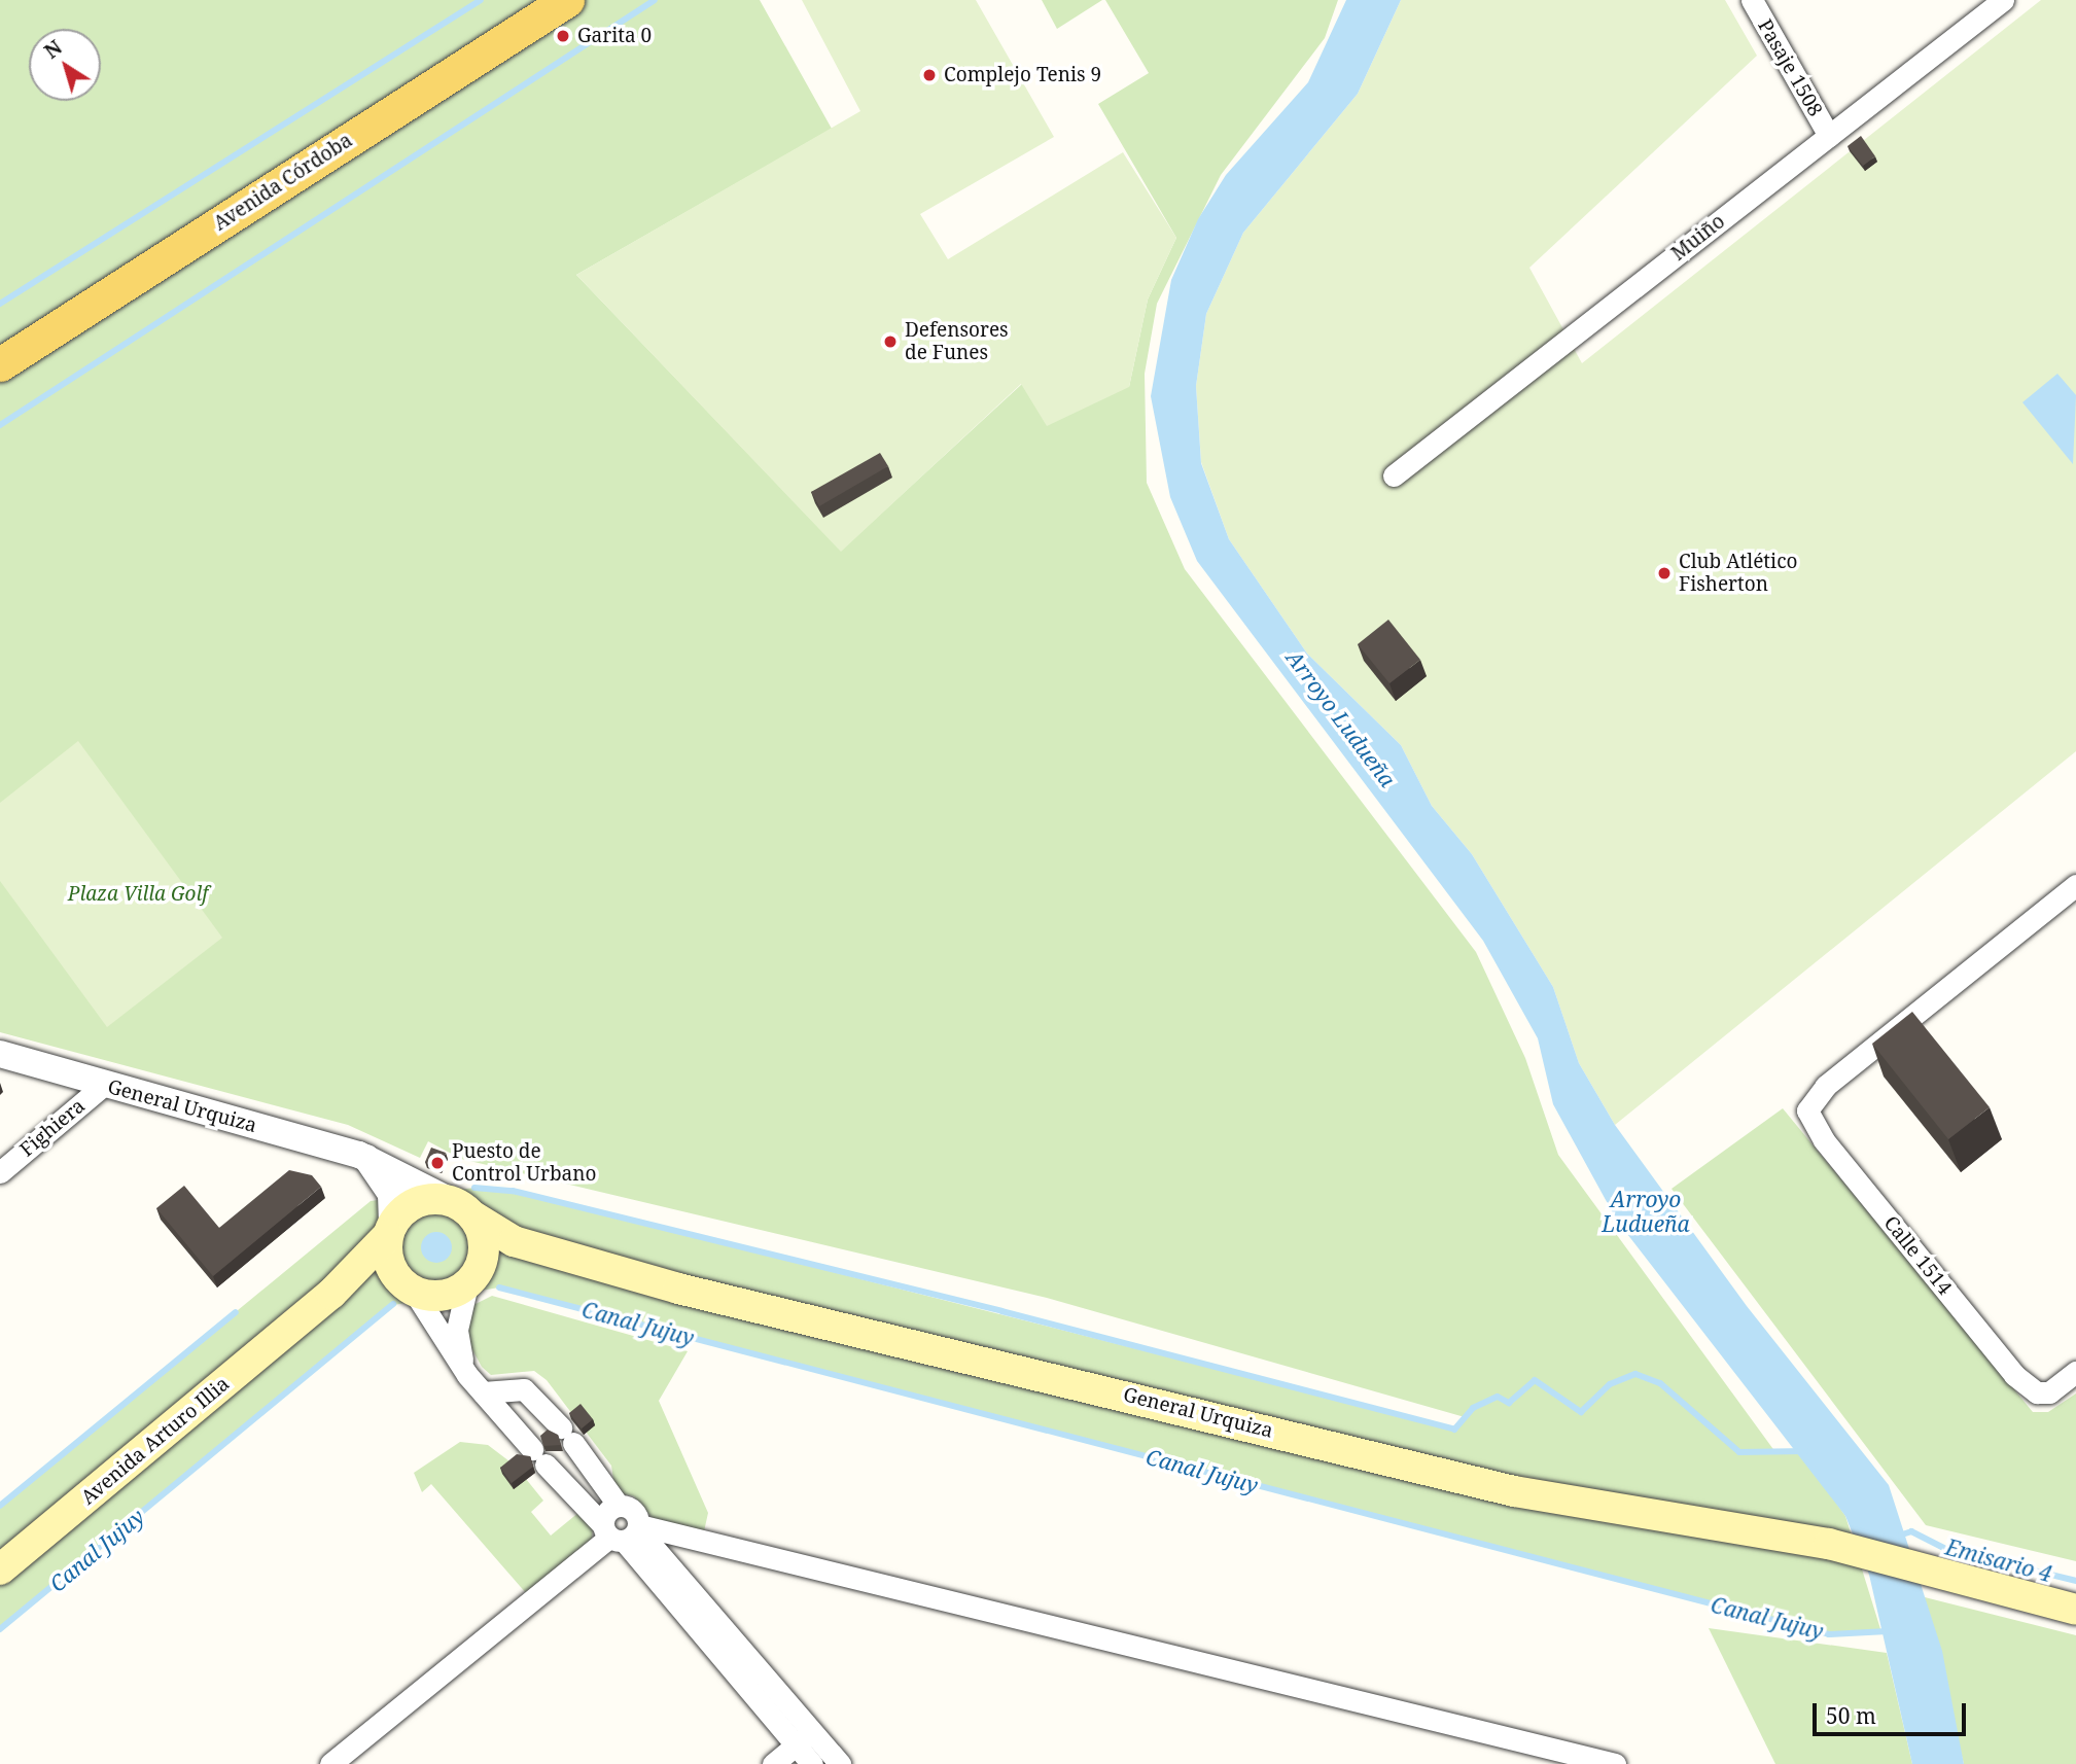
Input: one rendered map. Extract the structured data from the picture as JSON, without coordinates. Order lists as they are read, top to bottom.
{
  "streets": {
    "main road": ["Avenida Córdoba", "General Urquiza", "Avenida Arturo Illia"],
    "street": [
      "Pasaje 1508",
      "Muiño",
      "Fighiera",
      "Calle 1514"
    ]
  },
  "crossings": [
    ["Pasaje 1508", "Muiño"],
    ["General Urquiza", "Fighiera"],
    ["General Urquiza", "Avenida Arturo Illia"]
  ],
  "water": ["Arroyo Ludueña", "Canal Jujuy", "Emisario 4"],
  "parks": ["Plaza Villa Golf"],
  "places": [
    "Garita 0",
    "Complejo Tenis 9",
    "Defensores de Funes",
    "Club Atlético Fisherton",
    "Puesto de Control Urbano"
  ],
  "scale_bar": "50 m",
  "north": "top left"
}
